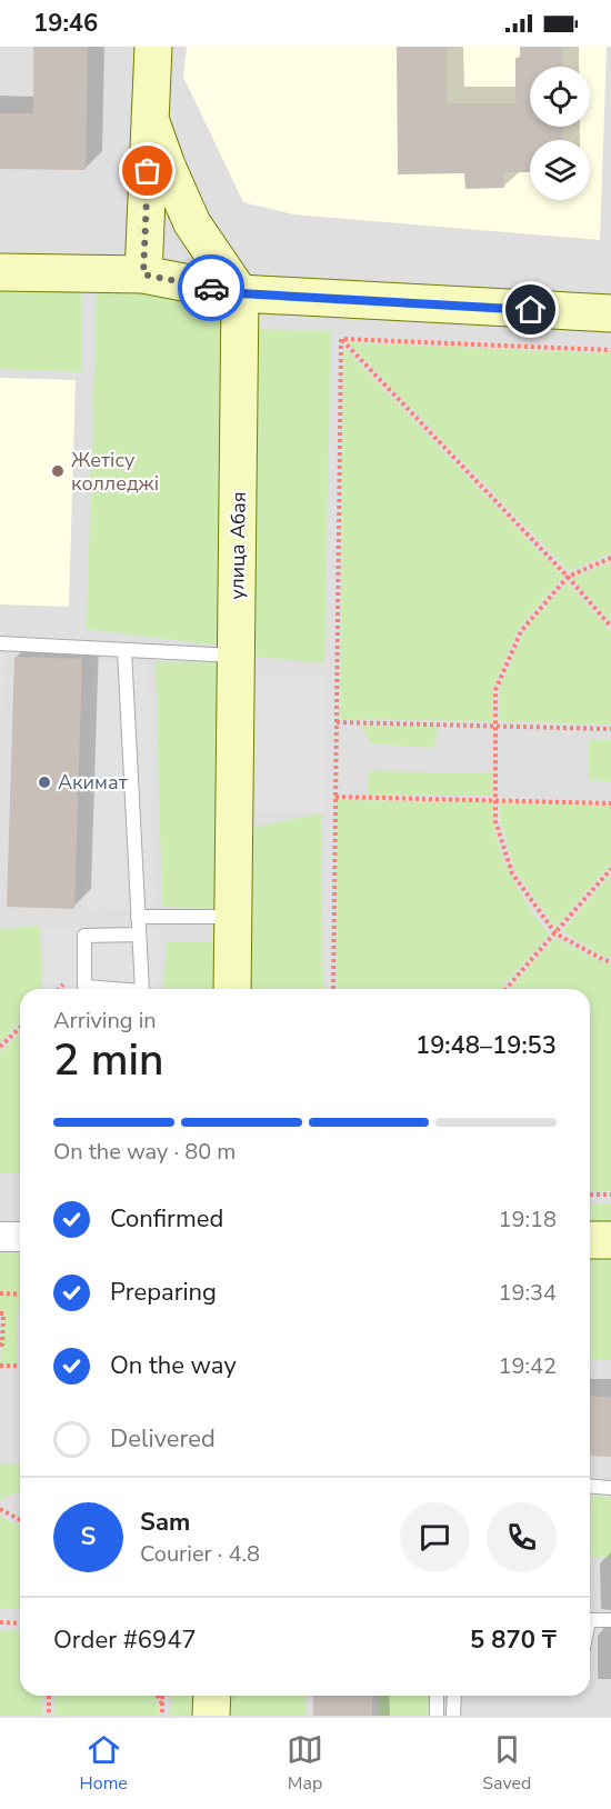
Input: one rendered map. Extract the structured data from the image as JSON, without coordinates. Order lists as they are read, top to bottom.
{
  "streets": {
    "main road": ["улица Абая"]
  },
  "places": ["Жетісу колледжі", "Акимат"],
  "page": {
    "status": "19:46",
    "heading": ["2 min", "Arriving in", "19:48–19:53"],
    "panel": [
      "Sam",
      "Courier · 4.8",
      "Order #6947",
      "5 870 ₸"
    ],
    "bar": "On the way · 80 m",
    "list": [
      ["Confirmed", "19:18"],
      ["Preparing", "19:34"],
      ["On the way", "19:42"],
      "Delivered"
    ],
    "round": "S",
    "tabs": ["Home", "Map", "Saved"]
  }
}
